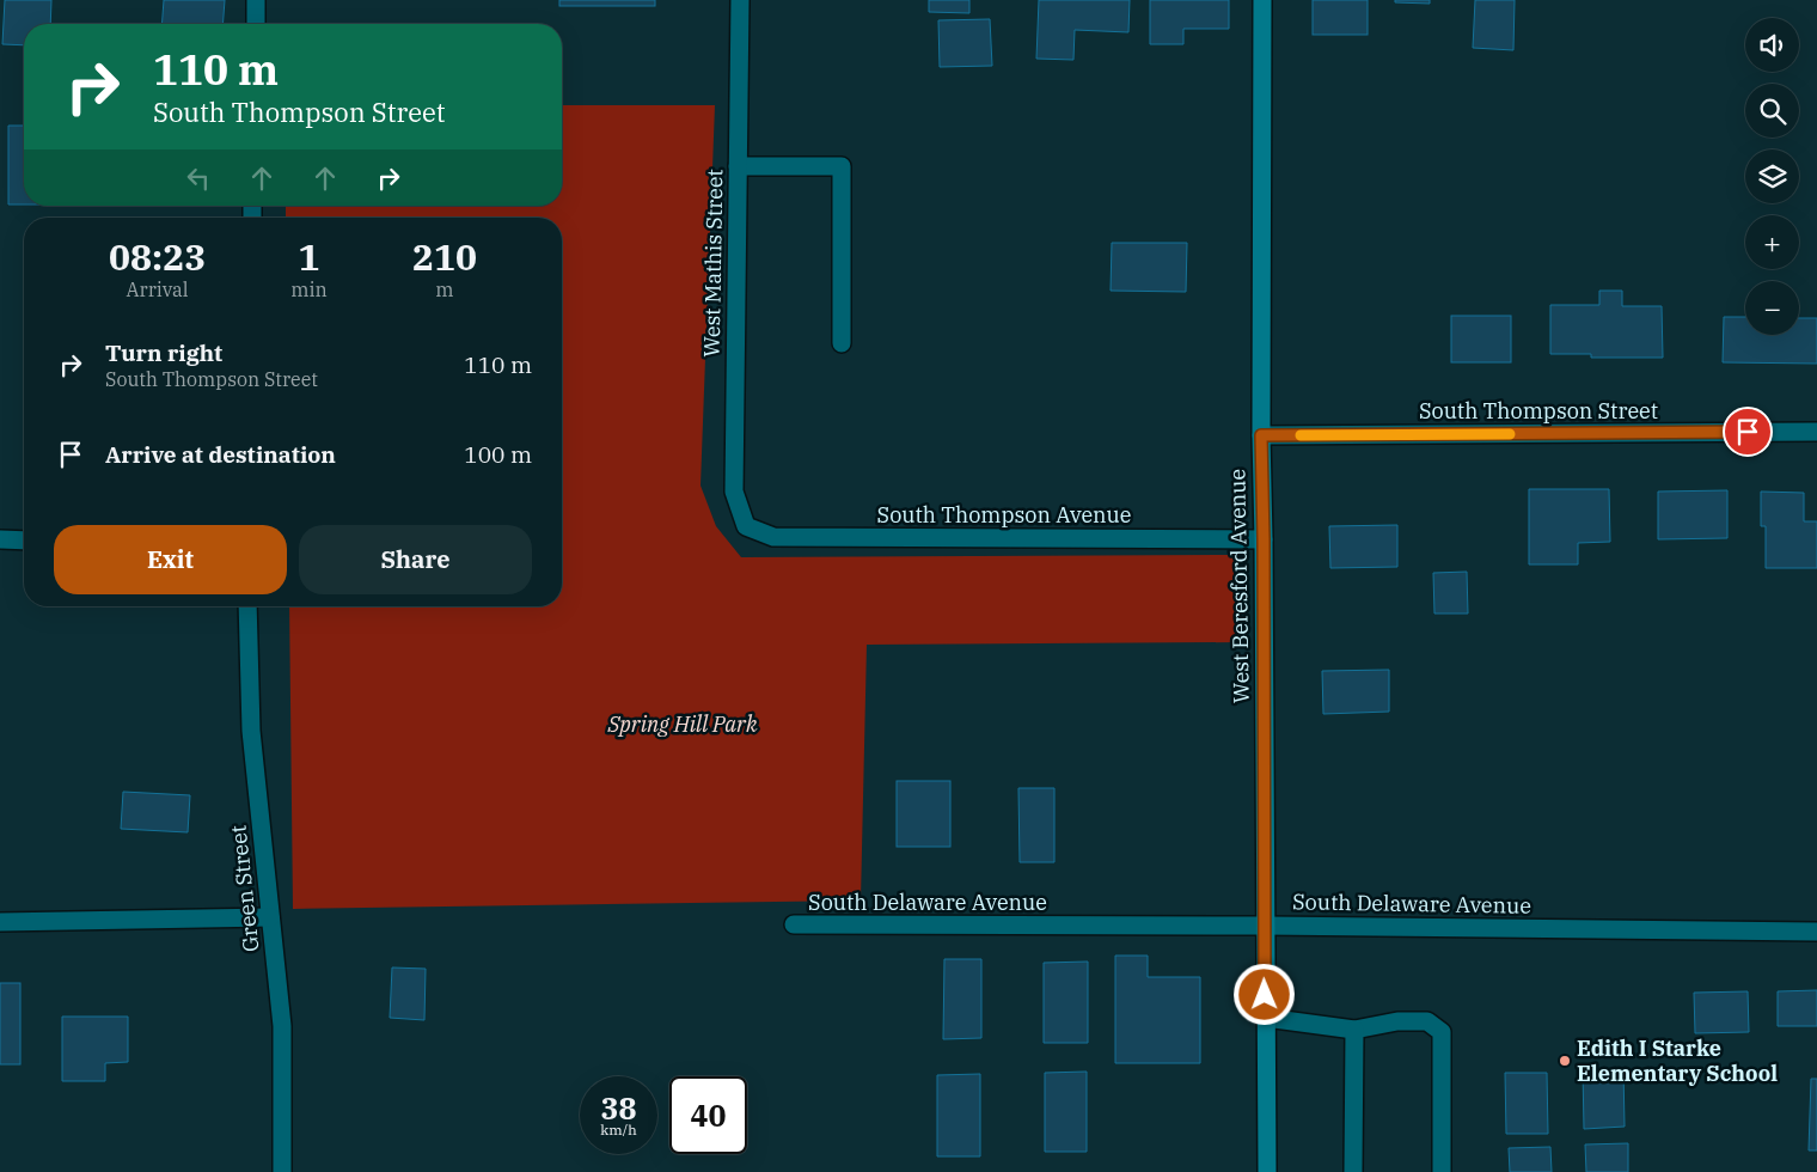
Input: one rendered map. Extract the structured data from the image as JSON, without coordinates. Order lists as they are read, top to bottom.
{
  "streets": {
    "street": [
      "West Mathis Street",
      "South Thompson Street",
      "South Thompson Avenue",
      "West Beresford Avenue",
      "Green Street",
      "South Delaware Avenue"
    ]
  },
  "crossings": [
    ["West Mathis Street", "South Thompson Avenue"],
    ["South Thompson Street", "West Beresford Avenue"],
    ["South Thompson Avenue", "West Beresford Avenue"],
    ["West Beresford Avenue", "South Delaware Avenue"]
  ],
  "parks": ["Spring Hill Park"],
  "places": ["Edith I Starke Elementary School"],
  "page": {
    "map_buttons": ["+", "−"],
    "turn": ["110 m", "South Thompson Street"],
    "eta": [
      "08:23",
      "Arrival",
      "1",
      "min",
      "210",
      "m"
    ],
    "list": [
      {
        "name": "Turn right",
        "note": "South Thompson Street",
        "value": "110 m"
      },
      {
        "name": "Arrive at destination",
        "value": "100 m"
      }
    ],
    "buttons": ["Exit", "Share"],
    "speed": "38 km/h",
    "limit": "40"
  }
}
